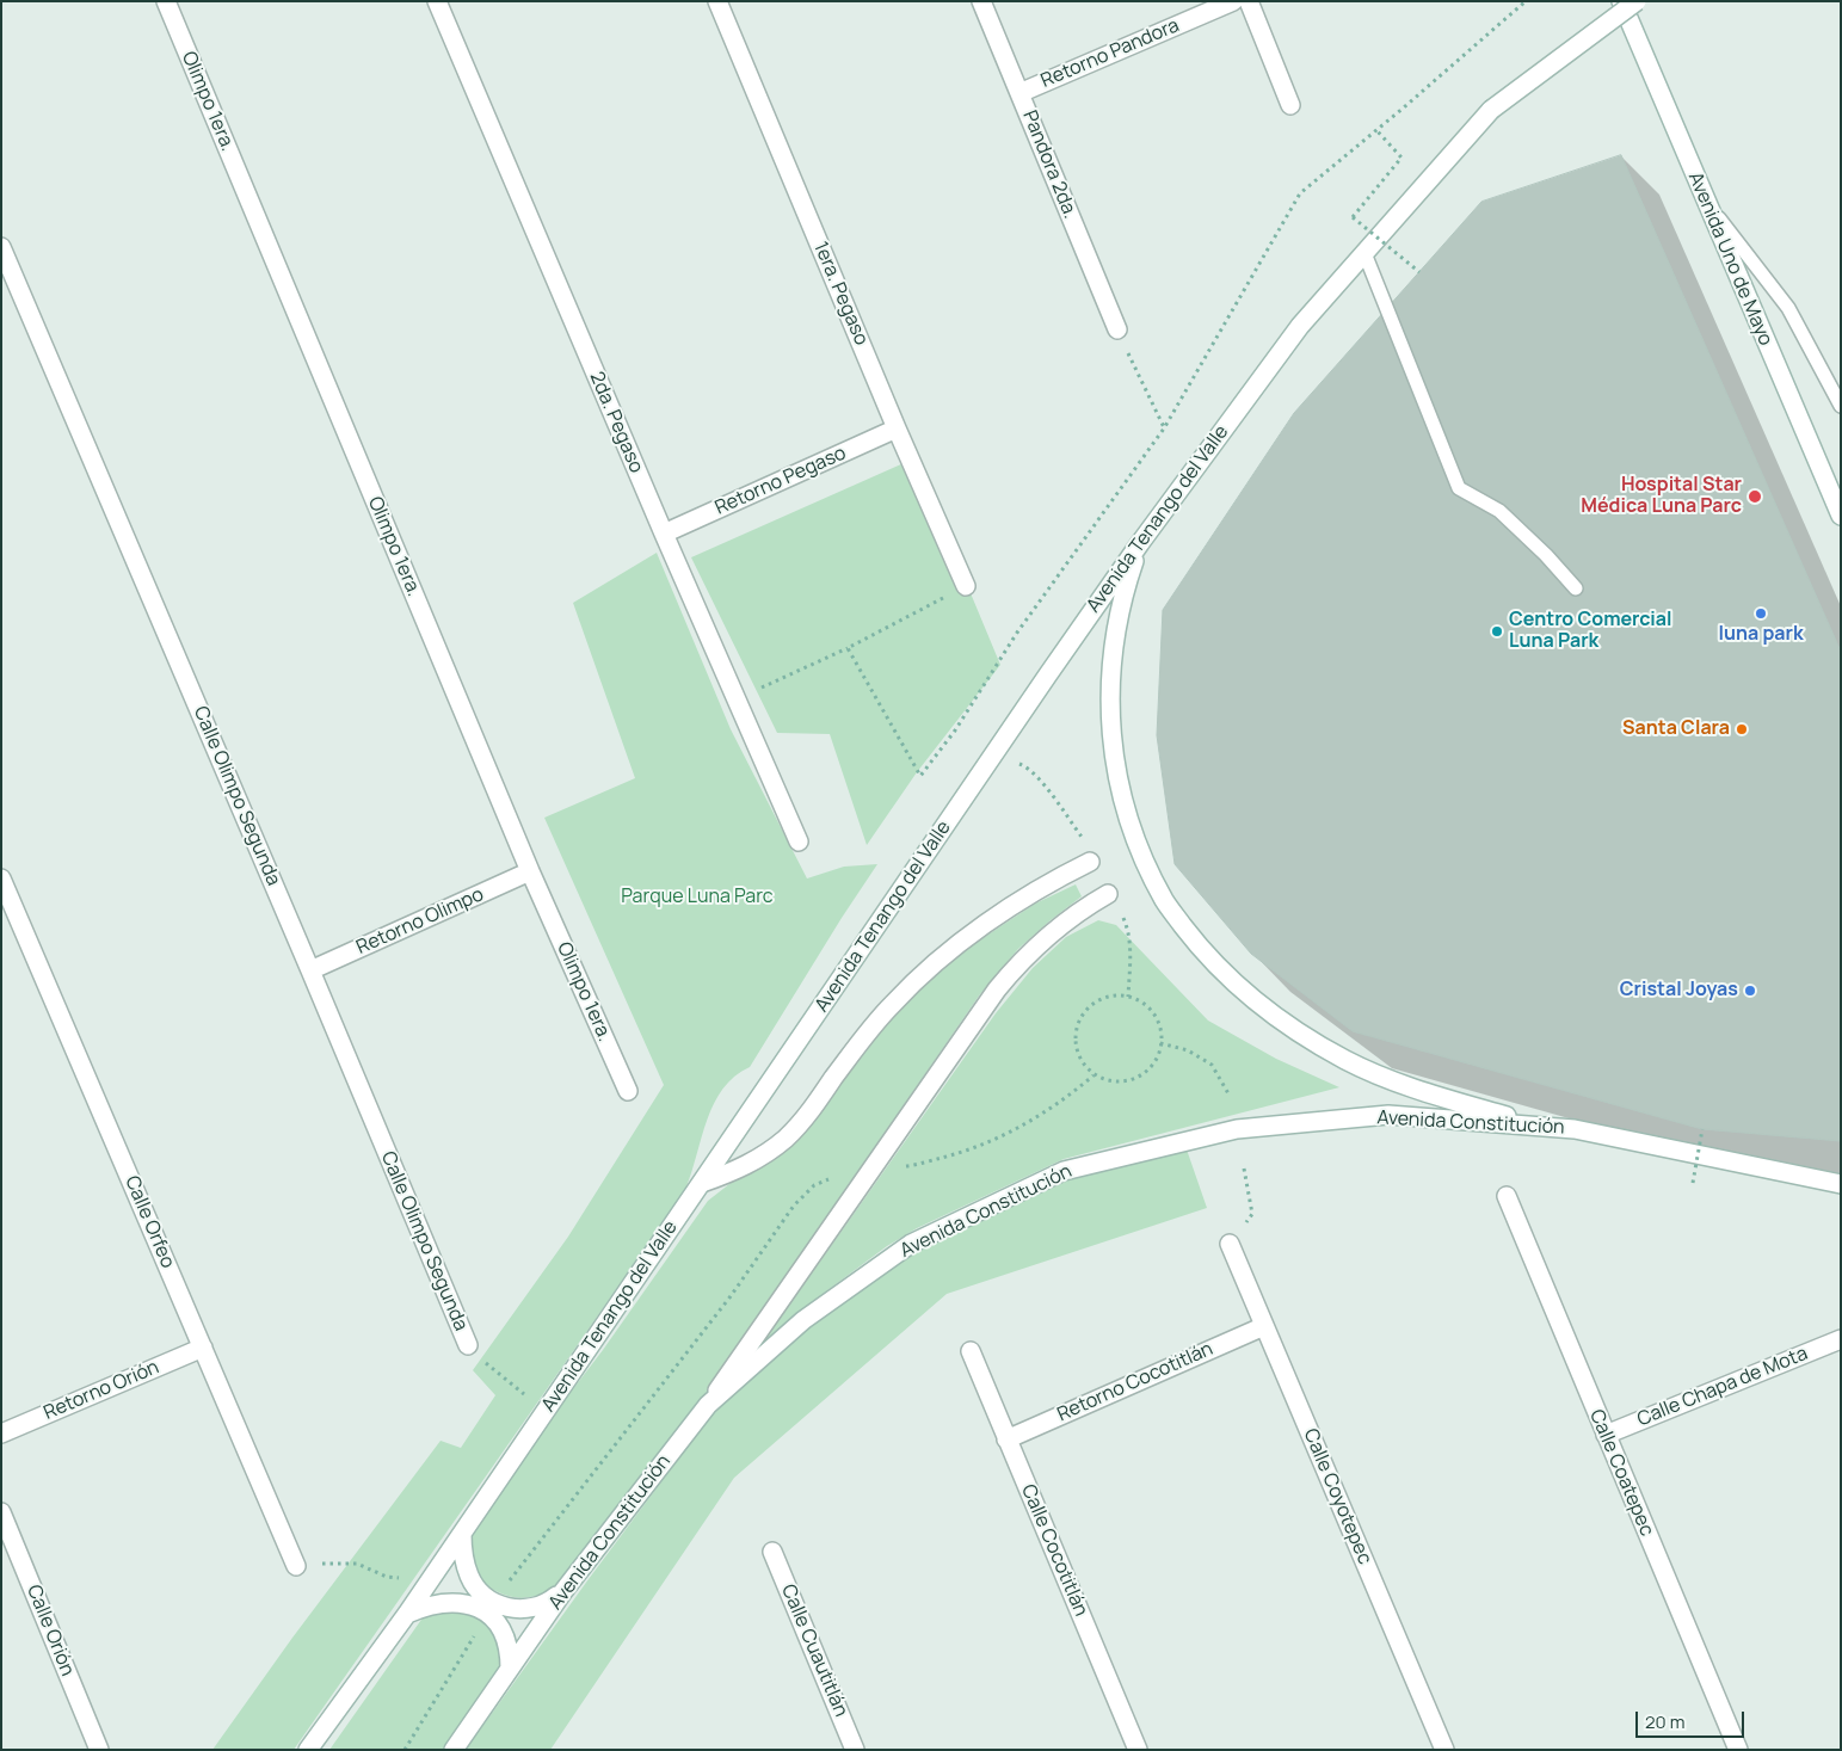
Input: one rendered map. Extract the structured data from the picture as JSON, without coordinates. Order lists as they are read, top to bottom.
{
  "streets": {
    "street": [
      "Retorno Pandora",
      "Olimpo 1era.",
      "Pandora 2da.",
      "Avenida Uno de Mayo",
      "1era. Pegaso",
      "2da. Pegaso",
      "Retorno Pegaso",
      "Avenida Tenango del Valle",
      "Calle Olimpo Segunda",
      "Retorno Olimpo",
      "Avenida Constitución",
      "Calle Orfeo",
      "Retorno Cocotitlán",
      "Calle Chapa de Mota",
      "Retorno Orión",
      "Calle Coatepec",
      "Calle Coyotepec",
      "Calle Cocotitlán",
      "Calle Orión",
      "Calle Cuautitlán"
    ]
  },
  "crossings": [
    ["Retorno Pandora", "Pandora 2da."],
    ["Olimpo 1era.", "Retorno Olimpo"],
    ["1era. Pegaso", "Retorno Pegaso"],
    ["2da. Pegaso", "Retorno Pegaso"],
    ["Calle Olimpo Segunda", "Retorno Olimpo"],
    ["Calle Orfeo", "Retorno Orión"],
    ["Retorno Cocotitlán", "Calle Coyotepec"],
    ["Retorno Cocotitlán", "Calle Cocotitlán"],
    ["Calle Chapa de Mota", "Calle Coatepec"]
  ],
  "parks": ["Parque Luna Parc"],
  "places": [
    "Hospital Star Médica Luna Parc",
    "luna park",
    "Centro Comercial Luna Park",
    "Santa Clara",
    "Cristal Joyas"
  ],
  "scale_bar": "20 m"
}
